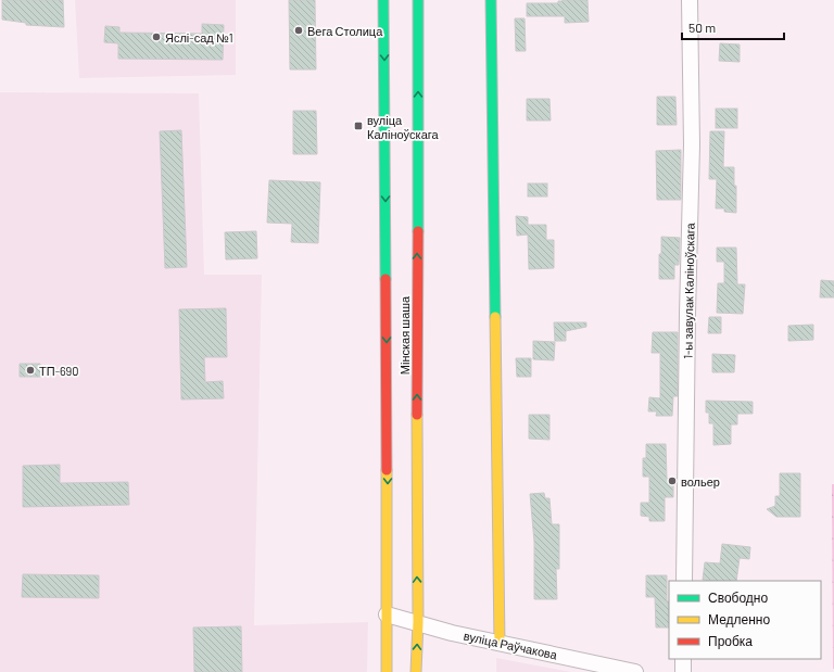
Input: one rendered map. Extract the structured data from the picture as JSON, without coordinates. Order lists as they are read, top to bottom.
{
  "streets": {
    "main road": ["Мінская шаша"],
    "street": ["1-ы завулак Каліноўскага", "вуліца Раўчакова"]
  },
  "crossings": [
    ["Мінская шаша", "вуліца Раўчакова"]
  ],
  "places": {
    "other": [
      "Вега Столица",
      "Яслі-сад №1",
      "ТП-690",
      "вольер"
    ],
    "transit": ["вуліца Каліноўскага"]
  },
  "legend": ["Свободно", "Медленно", "Пробка"],
  "scale_bar": "50 m"
}
